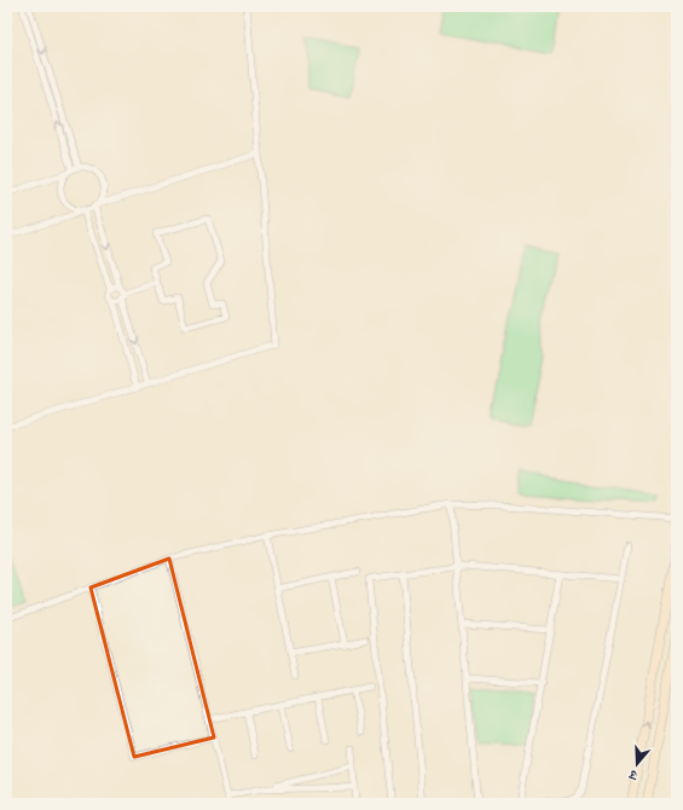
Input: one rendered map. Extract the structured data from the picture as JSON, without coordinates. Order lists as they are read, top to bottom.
{
  "north": "bottom"
}
